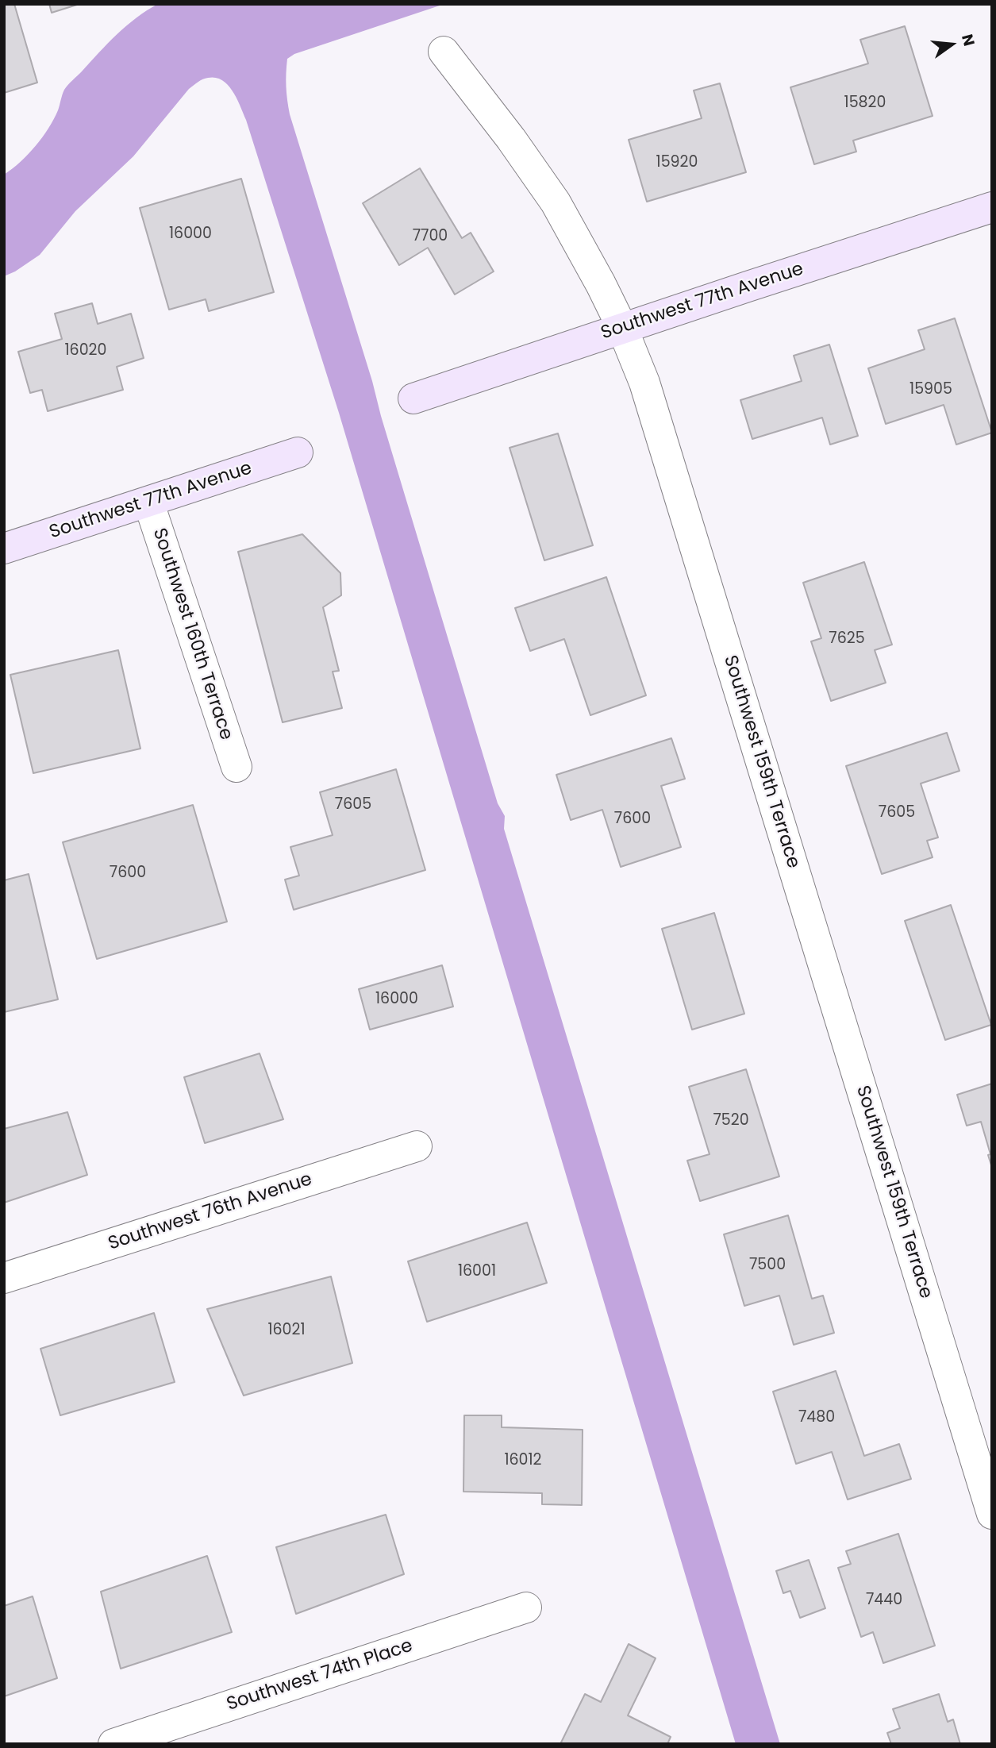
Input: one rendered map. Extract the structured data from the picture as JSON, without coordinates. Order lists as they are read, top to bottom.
{
  "streets": {
    "street": [
      "Southwest 77th Avenue",
      "Southwest 160th Terrace",
      "Southwest 159th Terrace",
      "Southwest 76th Avenue",
      "Southwest 74th Place"
    ]
  },
  "crossings": [
    ["Southwest 77th Avenue", "Southwest 160th Terrace"],
    ["Southwest 77th Avenue", "Southwest 159th Terrace"]
  ],
  "house_numbers": [
    "15820",
    "15920",
    "16000",
    "7700",
    "16020",
    "15905",
    "7625",
    "7605",
    "7605",
    "7600",
    "7600",
    "16000",
    "7520",
    "7500",
    "16001",
    "16021",
    "7480",
    "16012",
    "7440"
  ],
  "north": "right"
}
